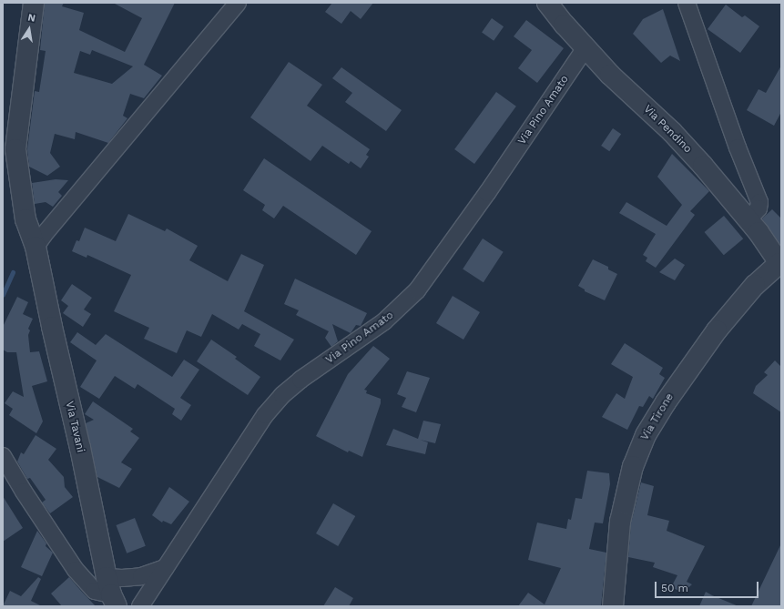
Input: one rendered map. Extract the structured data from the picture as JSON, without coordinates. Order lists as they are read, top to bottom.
{
  "streets": {
    "street": [
      "Via Pino Amato",
      "Via Pendino",
      "Via Tirone",
      "Via Tavani"
    ]
  },
  "crossings": [
    ["Via Pino Amato", "Via Pendino"],
    ["Via Pendino", "Via Tirone"]
  ],
  "scale_bar": "50 m",
  "north": "top"
}
